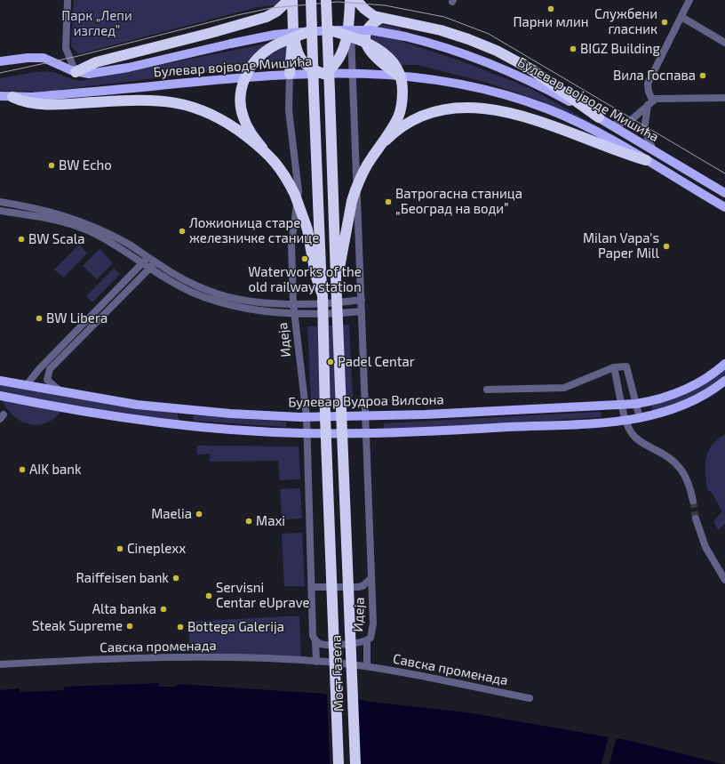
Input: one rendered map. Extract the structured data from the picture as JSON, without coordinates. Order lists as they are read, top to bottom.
{
  "streets": {
    "highway": ["Мост Газела"],
    "main road": ["Булевар војводе Мишића", "Булевар Вудроа Вилсона"],
    "street": ["Идеја", "Савска променада"]
  },
  "crossings": [
    ["Булевар војводе Мишића", "Идеја"],
    ["Идеја", "Булевар Вудроа Вилсона"]
  ],
  "parks": ["Парк „Лепи изглед”"],
  "places": [
    "Парни млин",
    "Службени гласник",
    "BIGZ Building",
    "Вила Госпава",
    "BW Echo",
    "Ватрогасна станица „Београд на води”",
    "Ложионица старе железничке станице",
    "BW Scala",
    "Milan Vapa's Paper Mill",
    "Waterworks of the old railway station",
    "BW Libera",
    "Padel Centar",
    "AIK bank",
    "Maelia",
    "Maxi",
    "Cineplexx",
    "Raiffeisen bank",
    "Servisni Centar eUprave",
    "Alta banka",
    "Steak Supreme",
    "Bottega Galerija"
  ]
}
